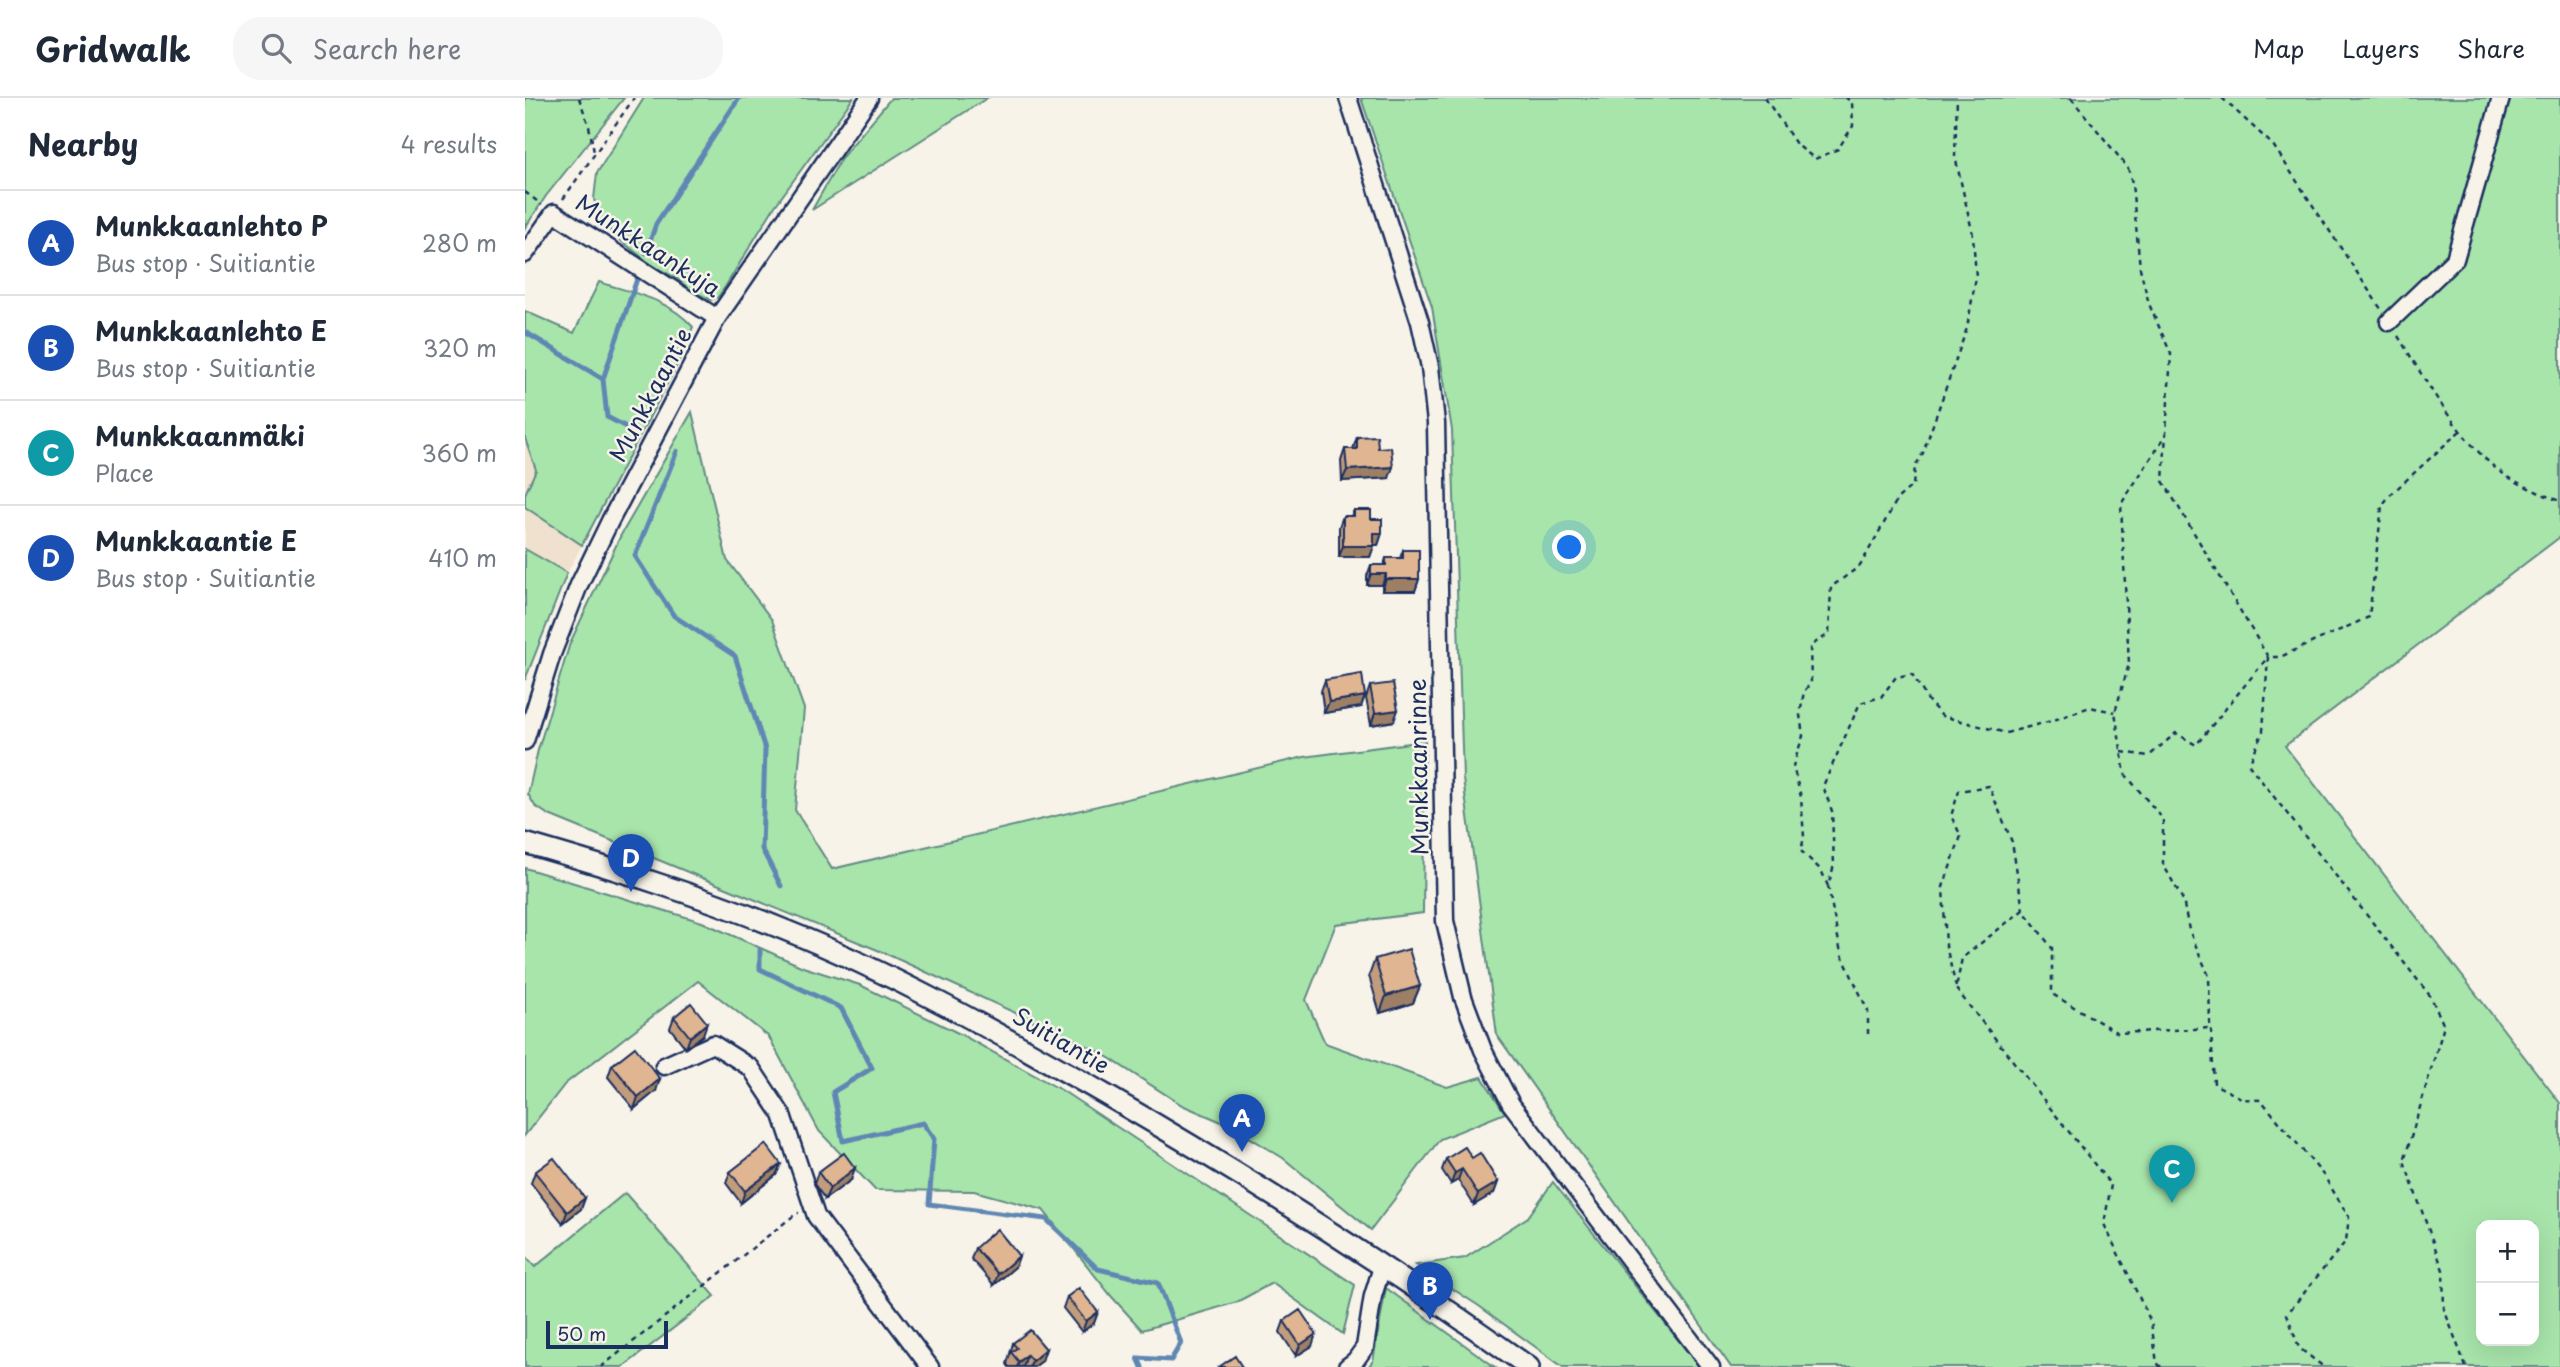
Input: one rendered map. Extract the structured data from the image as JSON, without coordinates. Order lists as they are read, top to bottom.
{
  "streets": {
    "main road": ["Suitiantie"],
    "street": ["Munkkaankuja", "Munkkaantie", "Munkkaanrinne"]
  },
  "crossings": [
    ["Munkkaankuja", "Munkkaantie"]
  ],
  "scale_bar": "50 m",
  "page": {
    "header": "Gridwalk",
    "search": "Search here",
    "nav": ["Map", "Layers", "Share"],
    "heading": ["Nearby", "4 results"],
    "list": [
      {
        "mark": "A",
        "name": "Munkkaanlehto P",
        "note": "Bus stop · Suitiantie",
        "value": "280 m"
      },
      {
        "mark": "B",
        "name": "Munkkaanlehto E",
        "note": "Bus stop · Suitiantie",
        "value": "320 m"
      },
      {
        "mark": "C",
        "name": "Munkkaanmäki",
        "note": "Place",
        "value": "360 m"
      },
      {
        "mark": "D",
        "name": "Munkkaantie E",
        "note": "Bus stop · Suitiantie",
        "value": "410 m"
      }
    ],
    "pins": [
      "D",
      "A",
      "C",
      "B"
    ],
    "map_buttons": ["+", "−"],
    "scale": "50 m"
  }
}
